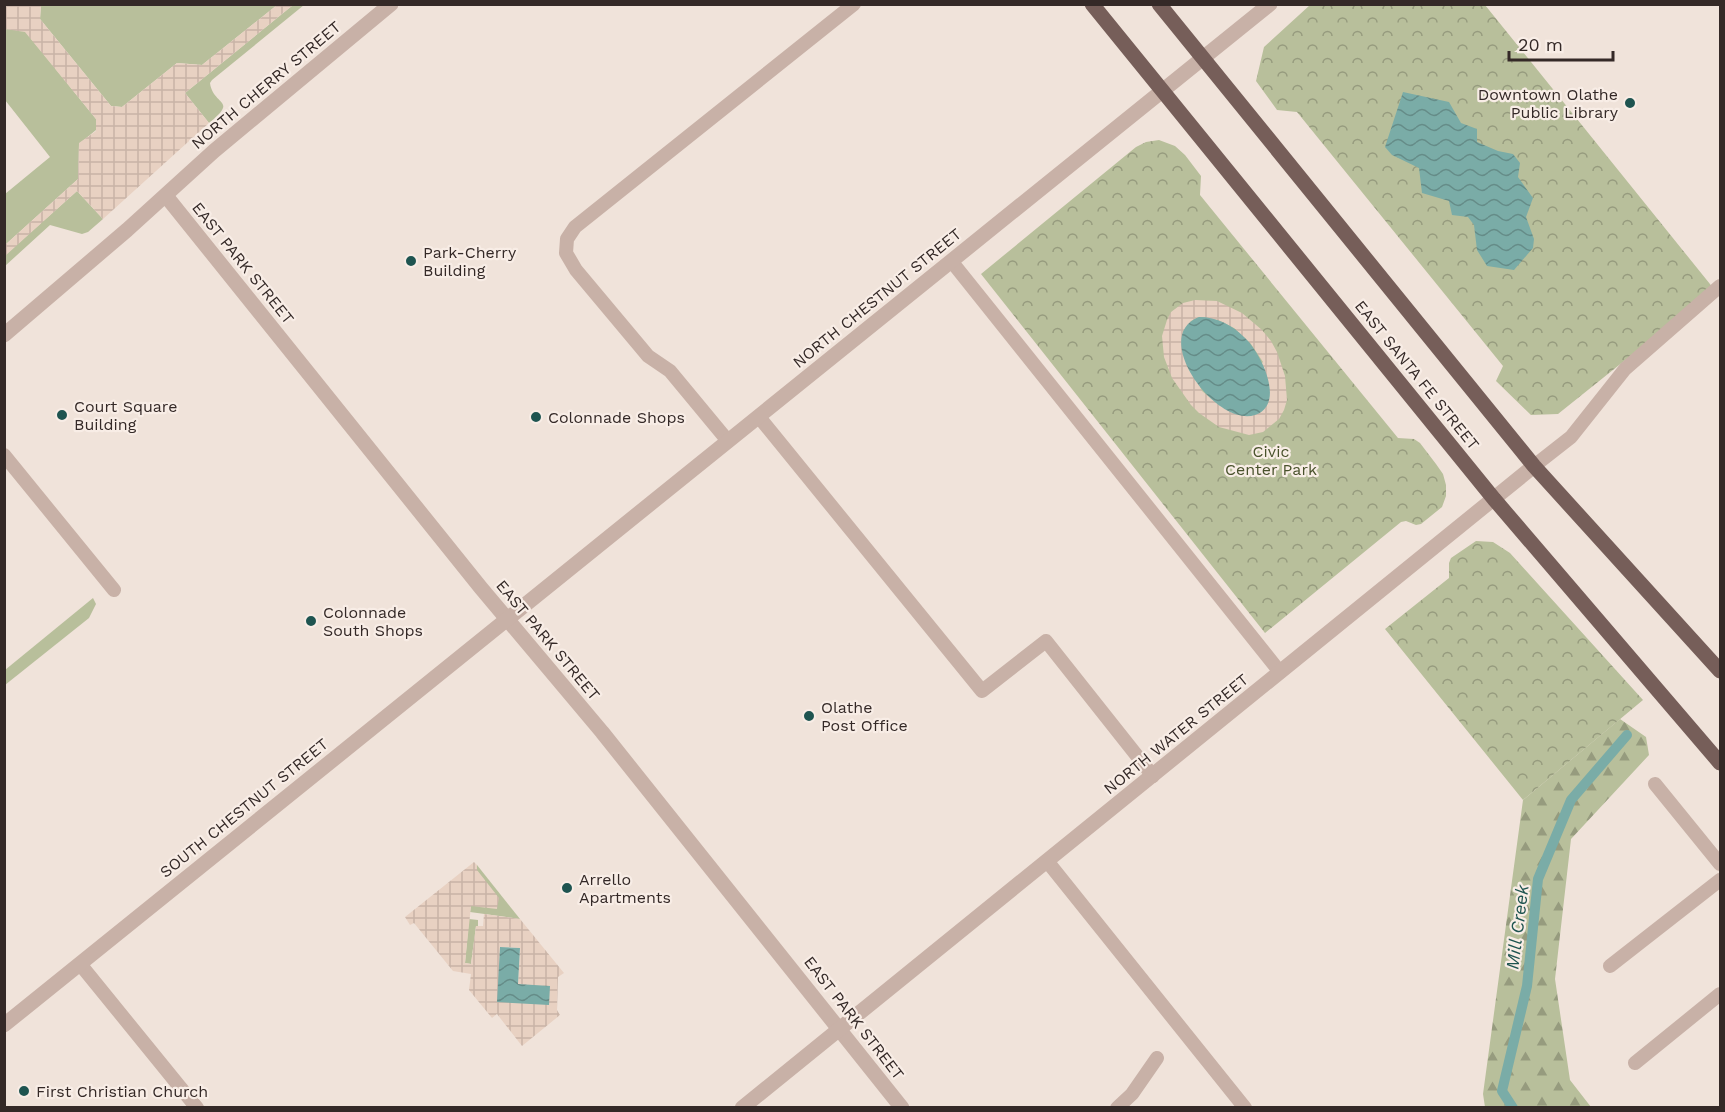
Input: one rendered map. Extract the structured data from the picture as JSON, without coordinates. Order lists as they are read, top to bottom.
{
  "streets": {
    "main road": ["EAST SANTA FE STREET"],
    "street": [
      "NORTH CHERRY STREET",
      "EAST PARK STREET",
      "NORTH CHESTNUT STREET",
      "NORTH WATER STREET",
      "SOUTH CHESTNUT STREET"
    ]
  },
  "crossings": [
    ["NORTH CHERRY STREET", "EAST PARK STREET"],
    ["EAST PARK STREET", "NORTH CHESTNUT STREET"],
    ["EAST PARK STREET", "NORTH WATER STREET"],
    ["EAST PARK STREET", "SOUTH CHESTNUT STREET"],
    ["NORTH CHESTNUT STREET", "EAST SANTA FE STREET"],
    ["NORTH CHESTNUT STREET", "SOUTH CHESTNUT STREET"],
    ["EAST SANTA FE STREET", "NORTH WATER STREET"]
  ],
  "water": ["Mill Creek"],
  "parks": ["Civic Center Park"],
  "places": [
    "Downtown Olathe Public Library",
    "Park-Cherry Building",
    "Court Square Building",
    "Colonnade Shops",
    "Colonnade South Shops",
    "Olathe Post Office",
    "Arrello Apartments",
    "First Christian Church"
  ],
  "scale_bar": "20 m"
}
